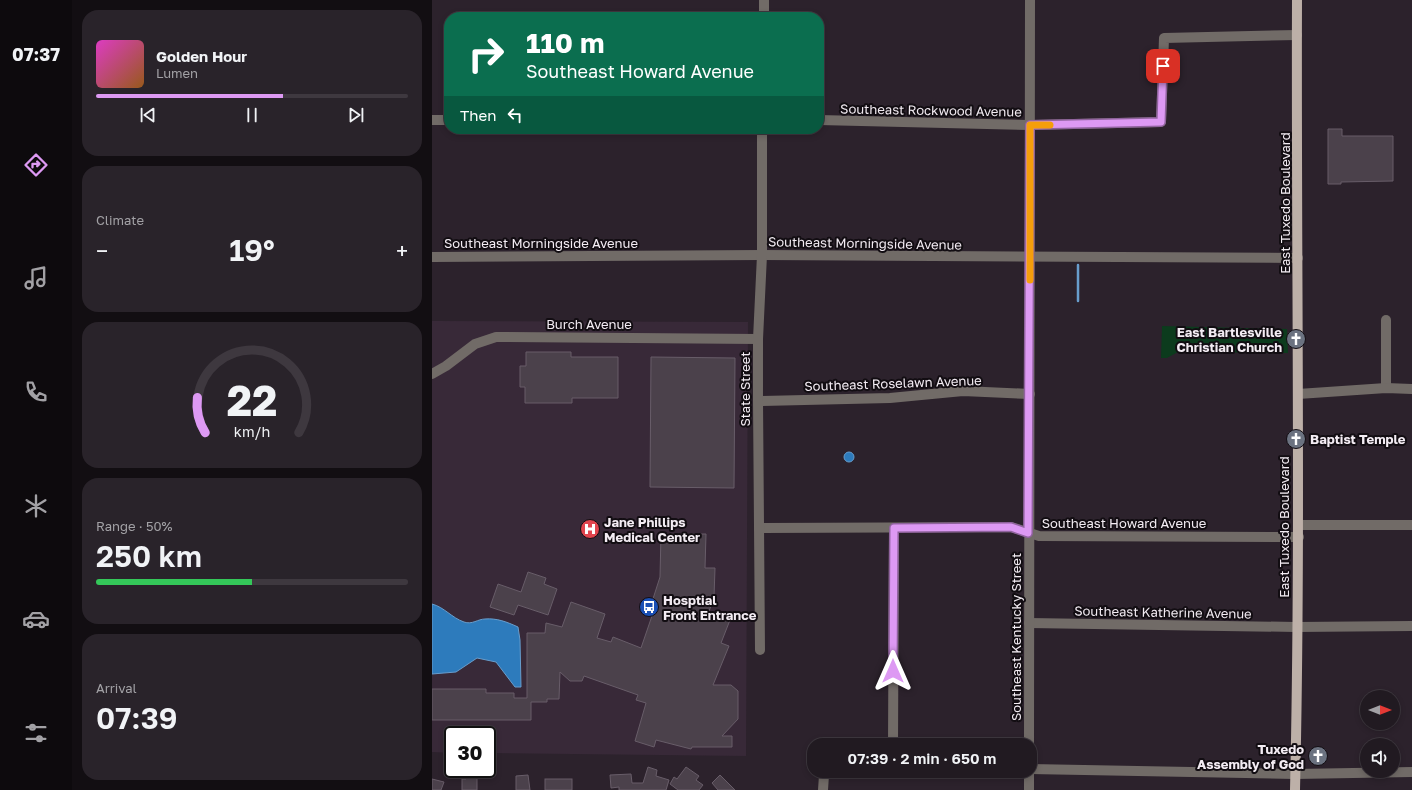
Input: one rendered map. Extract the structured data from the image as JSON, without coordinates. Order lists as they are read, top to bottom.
{
  "streets": {
    "main road": ["East Tuxedo Boulevard"],
    "street": [
      "Southeast Rockwood Avenue",
      "Southeast Morningside Avenue",
      "Burch Avenue",
      "Southeast Roselawn Avenue",
      "State Street",
      "Southeast Howard Avenue",
      "Southeast Katherine Avenue",
      "Southeast Kentucky Street"
    ]
  },
  "crossings": [
    ["Southeast Rockwood Avenue", "East Tuxedo Boulevard"],
    ["Southeast Rockwood Avenue", "Southeast Kentucky Street"],
    ["East Tuxedo Boulevard", "Southeast Morningside Avenue"],
    ["East Tuxedo Boulevard", "Southeast Howard Avenue"],
    ["East Tuxedo Boulevard", "Southeast Katherine Avenue"],
    ["Southeast Morningside Avenue", "State Street"],
    ["Southeast Morningside Avenue", "Southeast Kentucky Street"],
    ["Burch Avenue", "State Street"],
    ["Southeast Roselawn Avenue", "State Street"],
    ["Southeast Roselawn Avenue", "Southeast Kentucky Street"],
    ["State Street", "Southeast Howard Avenue"],
    ["Southeast Howard Avenue", "Southeast Kentucky Street"],
    ["Southeast Katherine Avenue", "Southeast Kentucky Street"]
  ],
  "places": {
    "church": ["East Bartlesville Christian Church", "Baptist Temple", "Tuxedo Assembly of God"],
    "hospital": ["Jane Phillips Medical Center"],
    "bus stop": ["Hosptial Front Entrance"]
  },
  "north": "right",
  "page": {
    "tabs": "07:37",
    "turn": ["110 m", "Southeast Howard Avenue"],
    "song": ["Golden Hour", "Lumen"],
    "then": "Then",
    "tile": [
      "Climate",
      ["Range · 50%", "250 km"],
      ["Arrival", "07:39"]
    ],
    "heat": ["−", "19°", "+"],
    "limit": "30",
    "trip": "07:39 · 2 min · 650 m",
    "gauge": ["22", "km/h"]
  }
}
